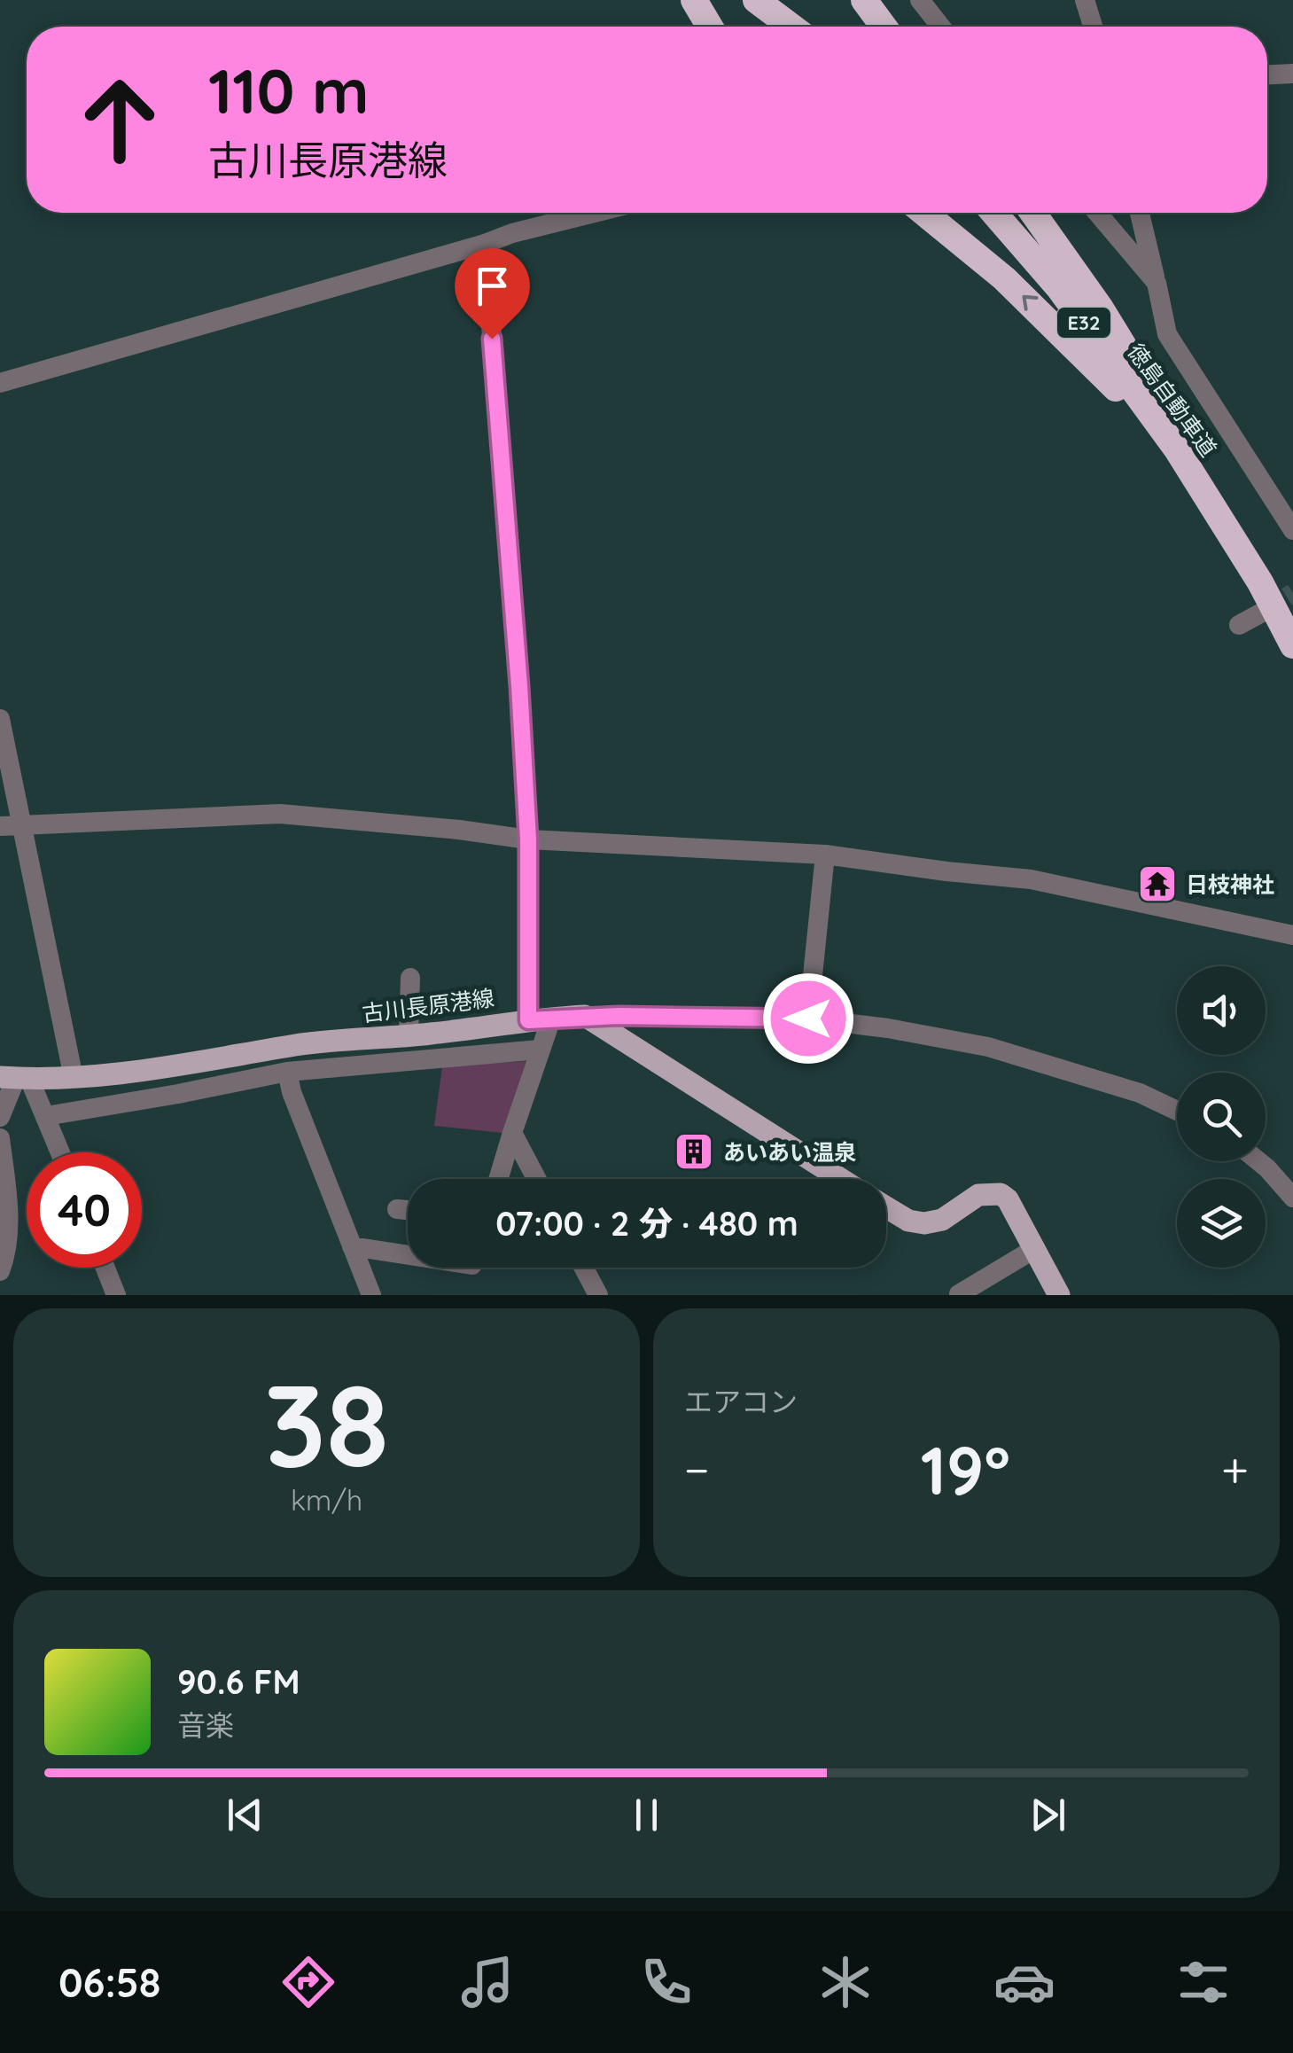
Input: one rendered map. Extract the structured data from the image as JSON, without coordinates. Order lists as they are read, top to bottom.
{
  "streets": {
    "highway": ["E32", "徳島自動車道"],
    "main road": ["古川長原港線"]
  },
  "places": {
    "temple": ["日枝神社"],
    "building": ["あいあい温泉"]
  },
  "page": {
    "turn": ["110 m", "古川長原港線"],
    "limit": "40",
    "trip": "07:00 · 2 分 · 480 m",
    "tile": [
      ["38", "km/h"],
      "エアコン"
    ],
    "heat": ["−", "19°", "+"],
    "song": ["90.6 FM", "音楽"],
    "tabs": "06:58"
  }
}
